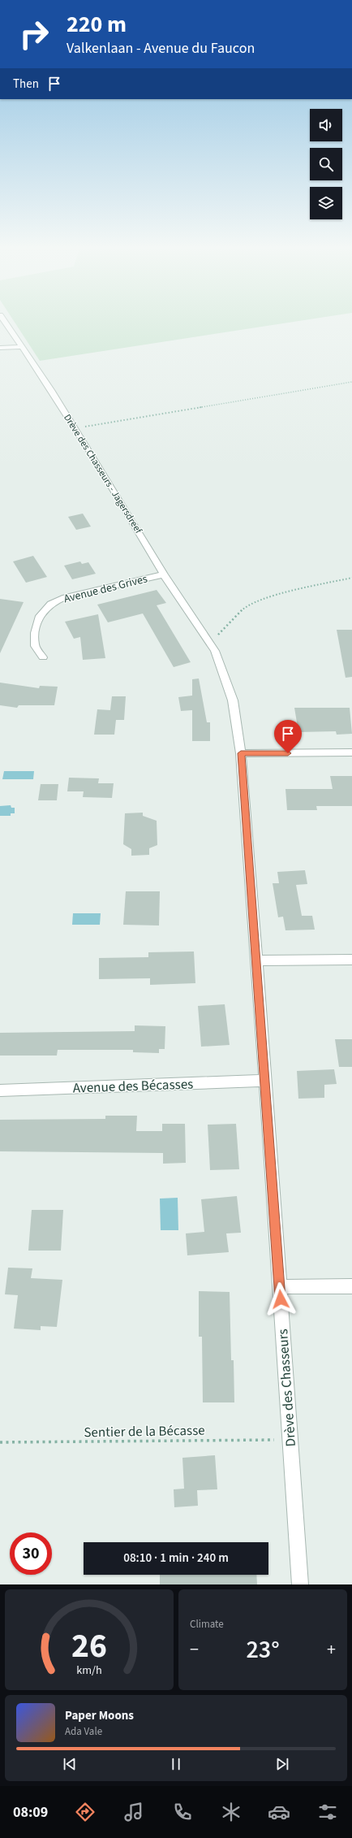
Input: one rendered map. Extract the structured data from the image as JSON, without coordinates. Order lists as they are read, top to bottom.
{
  "streets": {
    "street": [
      "Drève des Chasseurs - Jagersdreef",
      "Avenue des Grives",
      "Avenue des Bécasses",
      "Drève des Chasseurs"
    ],
    "path": ["Sentier de la Bécasse"]
  },
  "crossings": [
    ["Drève des Chasseurs - Jagersdreef", "Avenue des Grives"],
    ["Drève des Chasseurs - Jagersdreef", "Drève des Chasseurs"],
    ["Avenue des Bécasses", "Drève des Chasseurs"],
    ["Drève des Chasseurs", "Sentier de la Bécasse"]
  ],
  "page": {
    "turn": ["220 m", "Valkenlaan - Avenue du Faucon"],
    "then": "Then",
    "limit": "30",
    "trip": "08:10 · 1 min · 240 m",
    "tile": "Climate",
    "heat": ["−", "23°", "+"],
    "song": ["Paper Moons", "Ada Vale"],
    "tabs": "08:09",
    "gauge": ["26", "km/h"]
  }
}
